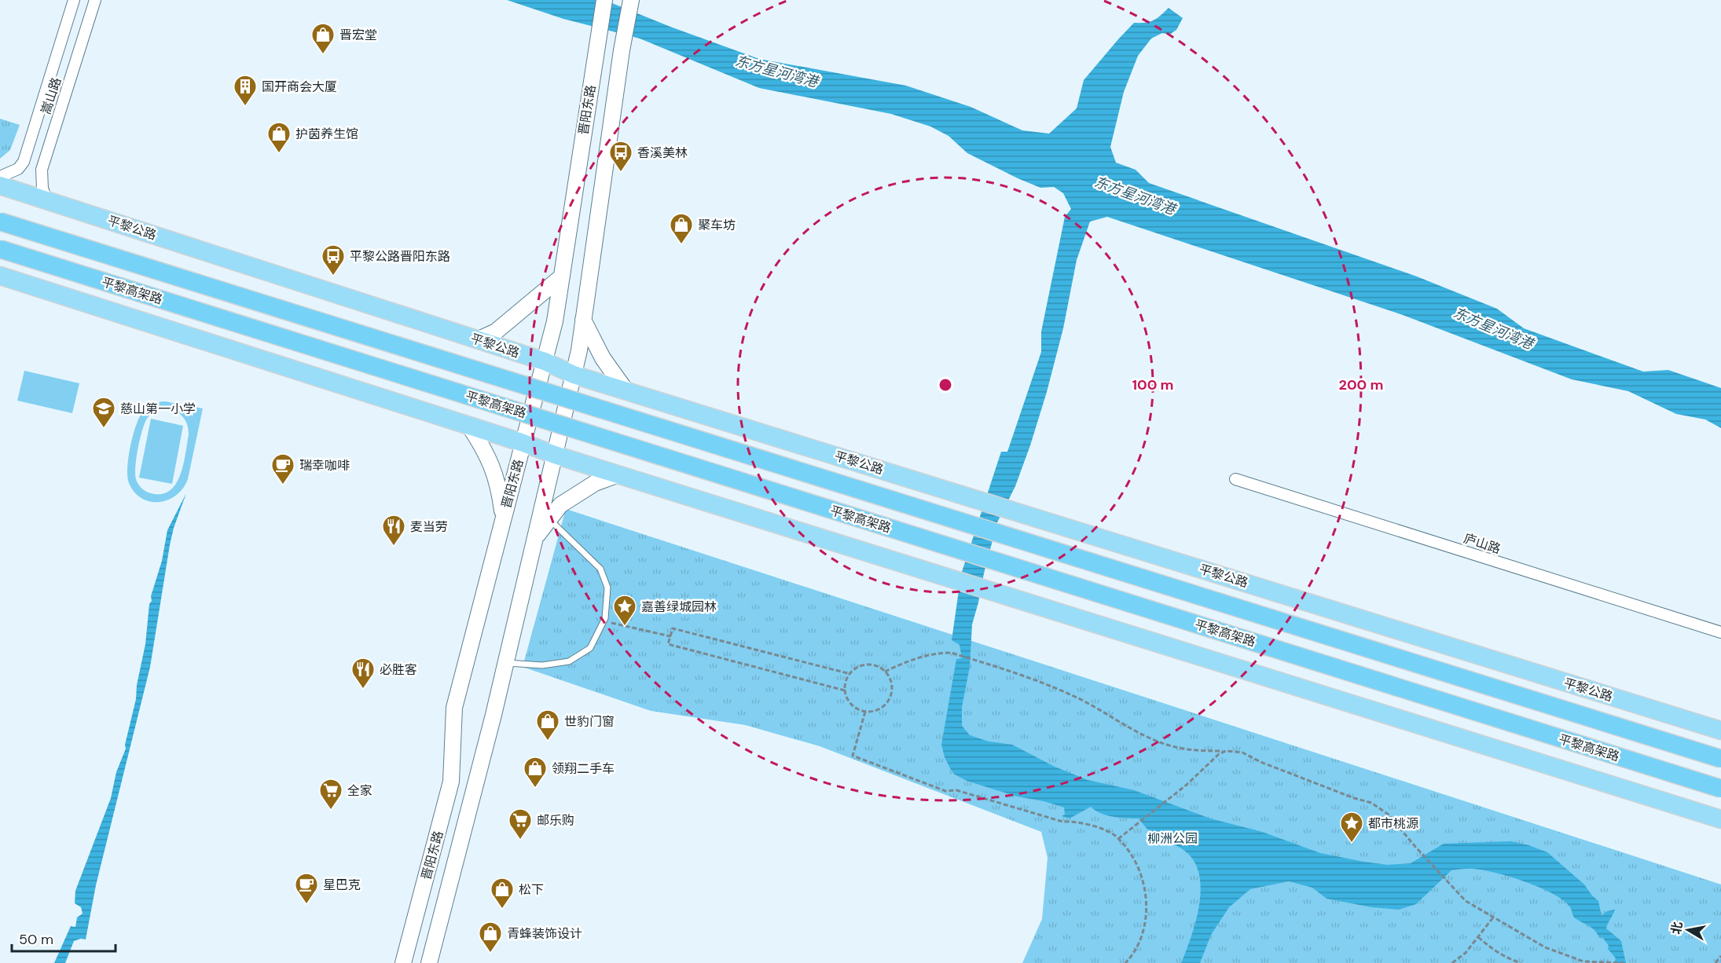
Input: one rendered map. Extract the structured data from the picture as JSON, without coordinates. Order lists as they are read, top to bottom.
{
  "streets": {
    "highway": ["平黎高架路"],
    "main road": ["晋阳东路", "平黎公路"],
    "street": ["嵩山路", "庐山路"]
  },
  "crossings": [
    ["嵩山路", "平黎公路"],
    ["晋阳东路", "平黎公路"]
  ],
  "water": ["东方星河湾港"],
  "parks": ["柳洲公园"],
  "places": {
    "shop": [
      "晋宏堂",
      "护茵养生馆",
      "聚车坊",
      "世豹门窗",
      "领翔二手车",
      "松下",
      "青蜂装饰设计"
    ],
    "building": ["国开商会大厦"],
    "bus stop": ["香溪美林", "平黎公路晋阳东路"],
    "school or university": ["慈山第一小学"],
    "cafe": ["瑞幸咖啡", "星巴克"],
    "restaurant": ["麦当劳", "必胜客"],
    "place": ["嘉善绿城园林", "都市桃源"],
    "supermarket": ["全家", "邮乐购"]
  },
  "scale_bar": "50 m",
  "north": "left",
  "rings": ["100 m", "200 m"]
}
